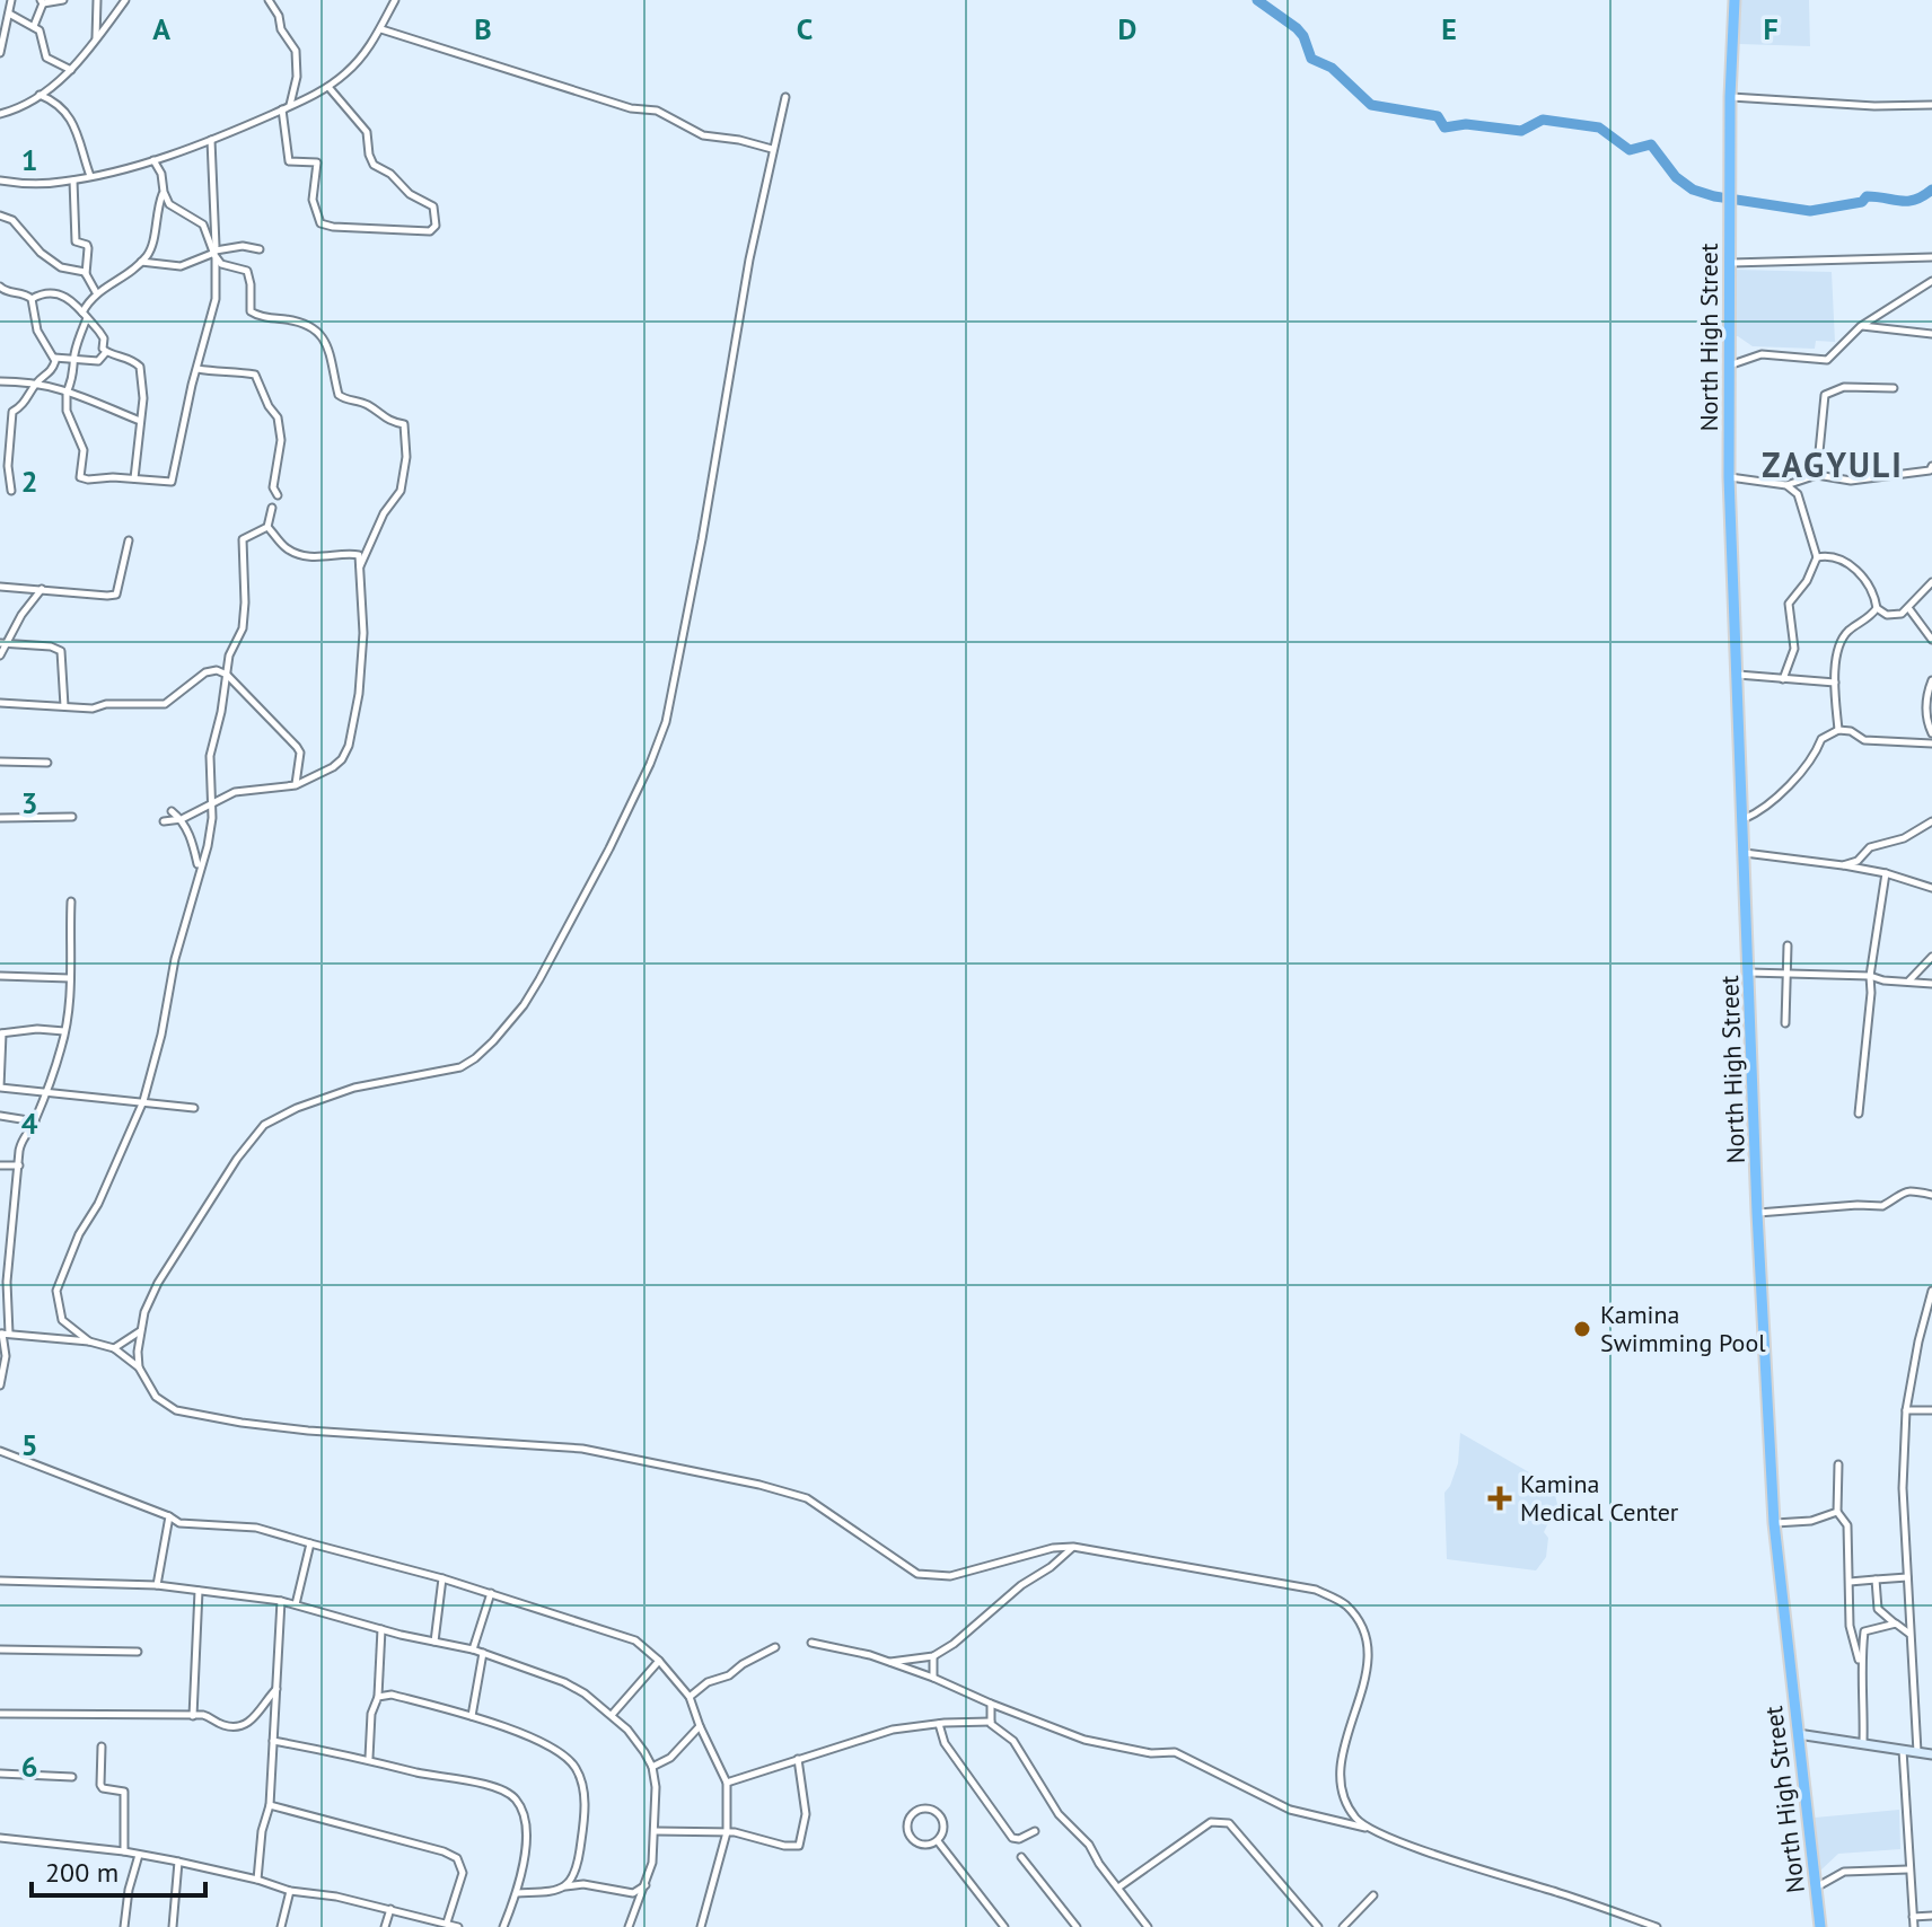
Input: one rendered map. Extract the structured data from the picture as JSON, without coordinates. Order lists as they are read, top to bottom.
{
  "streets": {
    "highway": ["North High Street"]
  },
  "districts": ["ZAGYULI"],
  "places": {
    "other": ["Kamina Swimming Pool"],
    "health": ["Kamina Medical Center"]
  },
  "scale_bar": "200 m",
  "grid": {
    "columns": [
      "A",
      "B",
      "C",
      "D",
      "E",
      "F"
    ],
    "rows": [
      "1",
      "2",
      "3",
      "4",
      "5",
      "6"
    ]
  }
}
